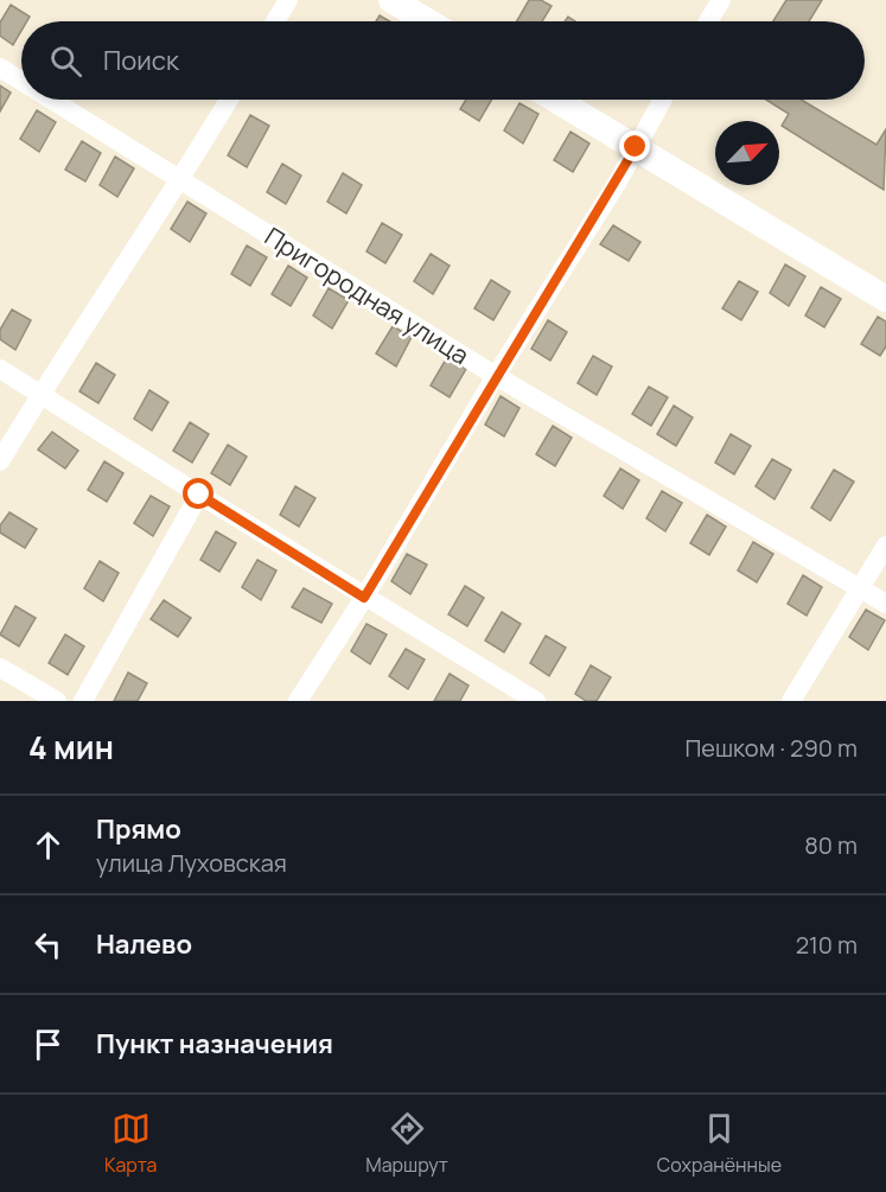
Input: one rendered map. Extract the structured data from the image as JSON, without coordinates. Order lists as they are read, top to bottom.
{
  "streets": {
    "street": ["Пригородная улица"]
  },
  "north": "top right",
  "page": {
    "search": "Поиск",
    "heading": ["4 мин", "Пешком · 290 m"],
    "list": [
      ["Прямо", "улица Луховская", "80 m"],
      ["Налево", "210 m"],
      "Пункт назначения"
    ],
    "nav": ["Карта", "Маршрут", "Сохранённые"]
  }
}
